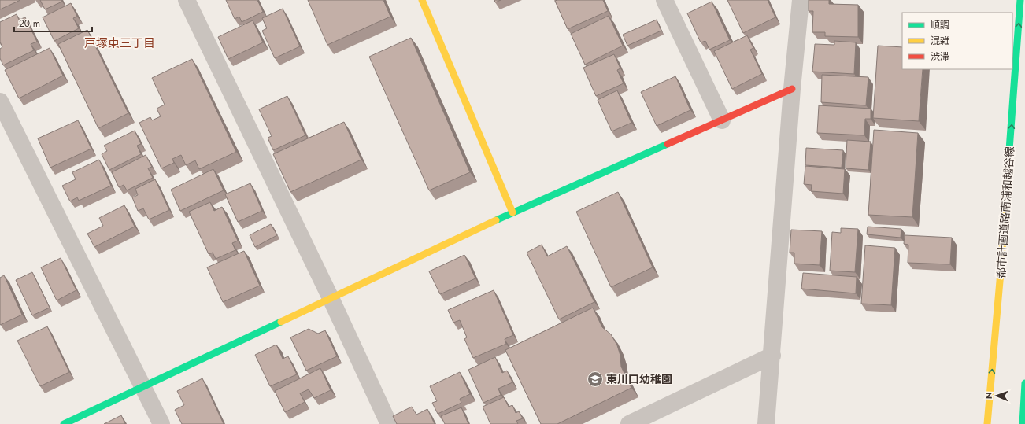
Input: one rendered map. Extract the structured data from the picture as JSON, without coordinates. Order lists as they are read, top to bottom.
{
  "streets": {
    "street": ["都市計画道路南浦和越谷線"]
  },
  "one_way": ["都市計画道路南浦和越谷線"],
  "districts": ["戸塚東三丁目"],
  "places": {
    "school or university": ["東川口幼稚園"]
  },
  "legend": ["順調", "混雑", "渋滞"],
  "scale_bar": "20 m",
  "north": "left"
}
